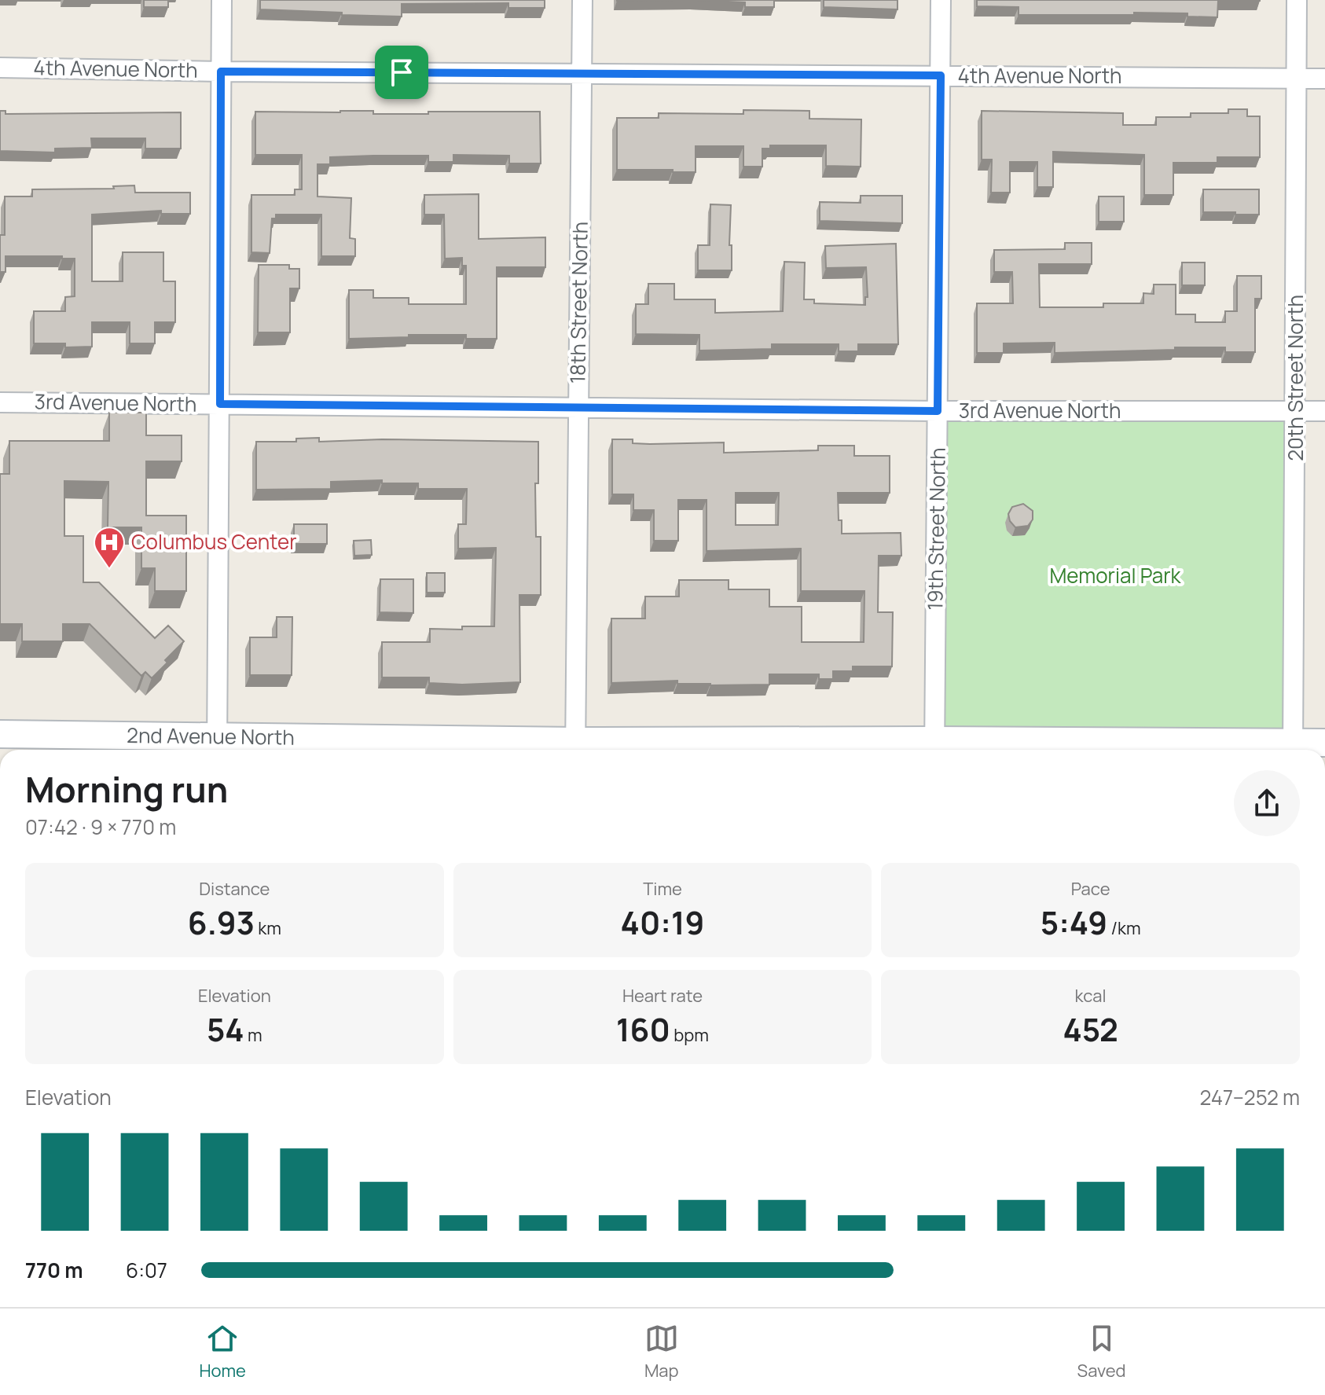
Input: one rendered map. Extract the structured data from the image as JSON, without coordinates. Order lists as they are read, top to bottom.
{
  "streets": {
    "main road": ["2nd Avenue North"],
    "street": [
      "4th Avenue North",
      "18th Street North",
      "20th Street North",
      "3rd Avenue North",
      "19th Street North"
    ]
  },
  "crossings": [
    ["4th Avenue North", "18th Street North"],
    ["4th Avenue North", "20th Street North"],
    ["4th Avenue North", "19th Street North"],
    ["18th Street North", "3rd Avenue North"],
    ["18th Street North", "2nd Avenue North"],
    ["20th Street North", "3rd Avenue North"],
    ["20th Street North", "2nd Avenue North"],
    ["3rd Avenue North", "19th Street North"],
    ["19th Street North", "2nd Avenue North"]
  ],
  "parks": ["Memorial Park"],
  "places": {
    "hospital": ["Columbus Center"]
  },
  "page": {
    "heading": ["Morning run", "07:42 · 9 × 770 m"],
    "stats": [
      ["Distance", "6.93 km"],
      ["Time", "40:19"],
      ["Pace", "5:49 /km"],
      ["Elevation", "54 m"],
      ["Heart rate", "160 bpm"],
      ["kcal", "452"]
    ],
    "chart": ["Elevation", "247–252 m"],
    "list": [
      {
        "name": "770 m",
        "note": "6:07"
      }
    ],
    "tabs": ["Home", "Map", "Saved"]
  }
}
